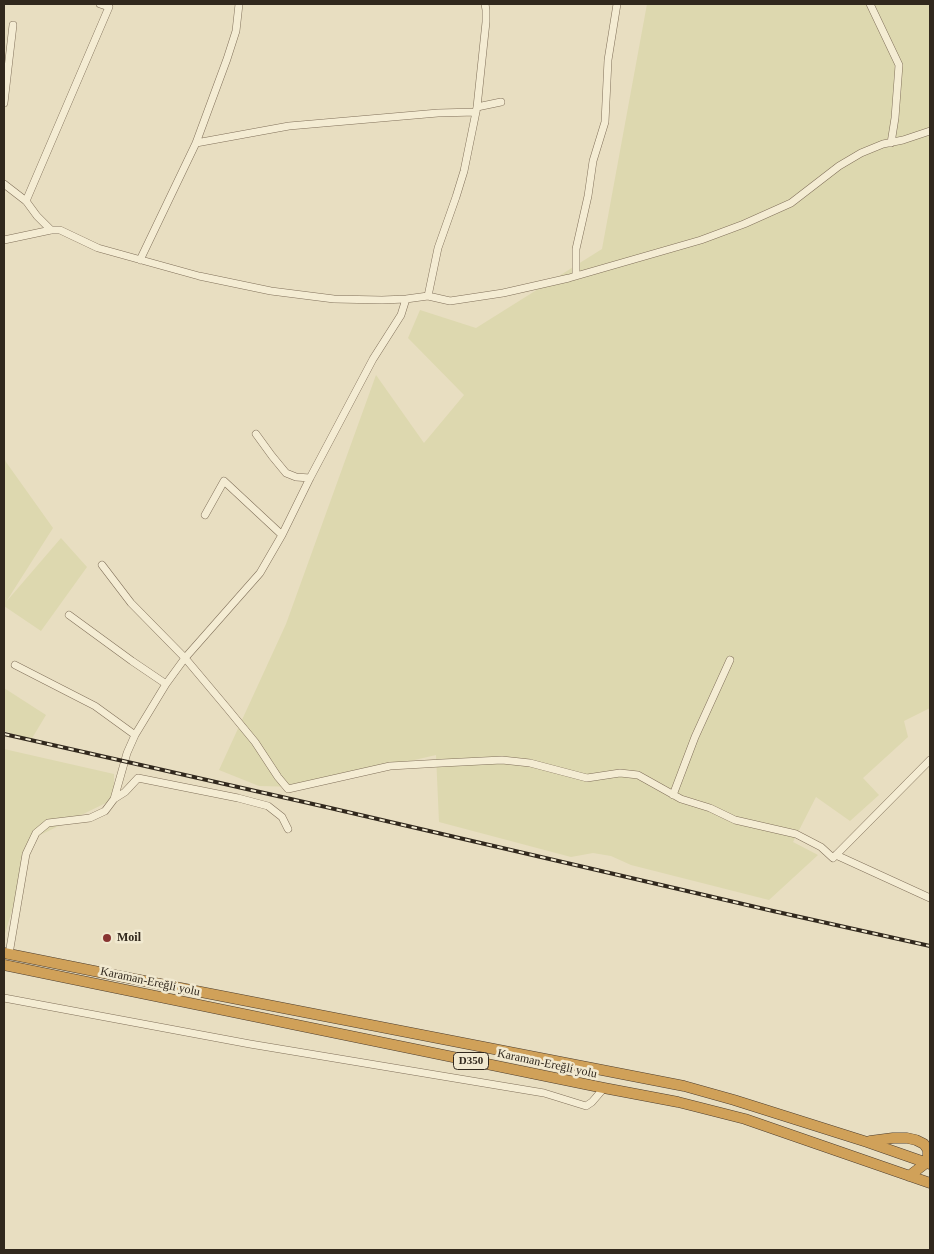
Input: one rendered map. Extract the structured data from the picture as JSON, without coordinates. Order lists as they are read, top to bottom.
{
  "streets": {
    "highway": ["Karaman-Ereğli yolu", "D350"]
  },
  "places": ["Moil"]
}
